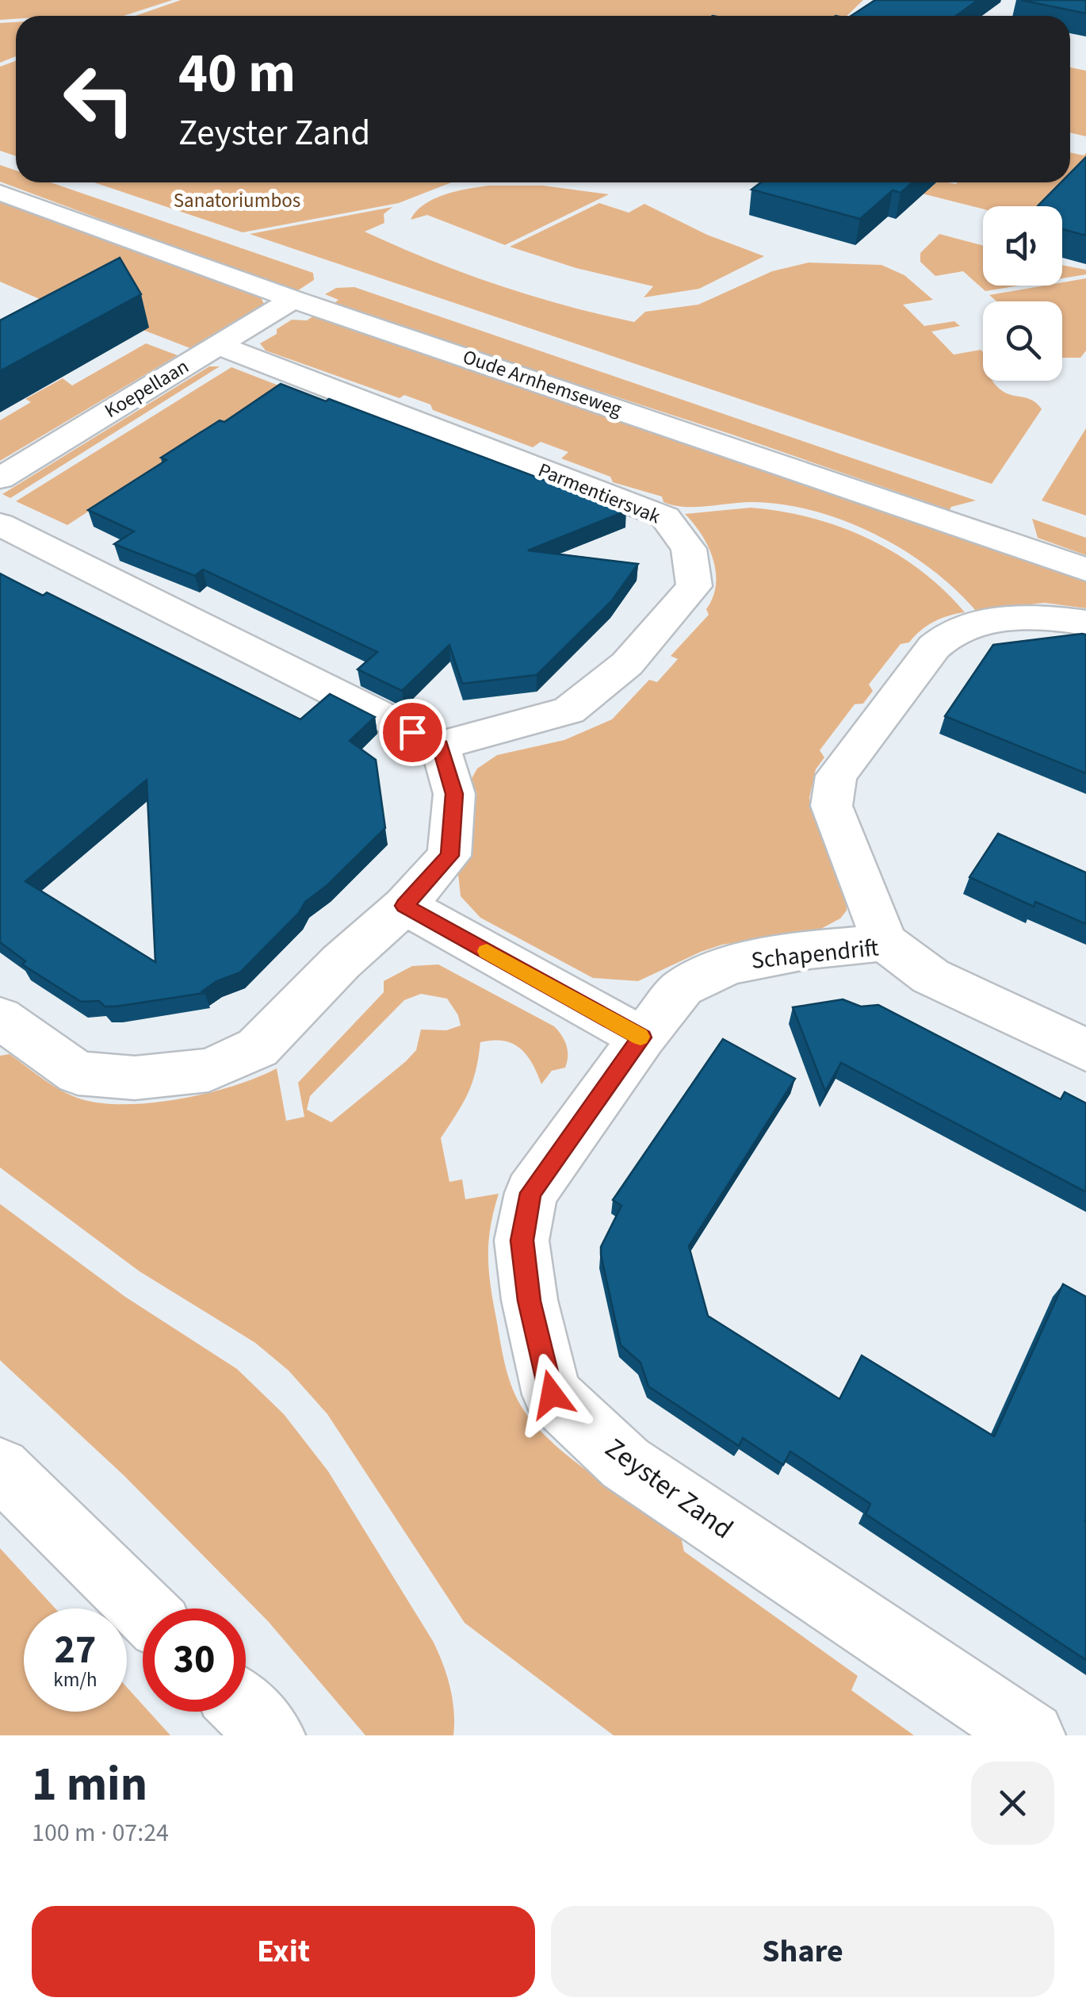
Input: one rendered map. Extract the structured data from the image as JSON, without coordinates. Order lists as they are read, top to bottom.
{
  "streets": {
    "street": [
      "Oude Arnhemseweg",
      "Koepellaan",
      "Parmentiersvak",
      "Schapendrift",
      "Zeyster Zand"
    ]
  },
  "crossings": [
    ["Oude Arnhemseweg", "Koepellaan"],
    ["Koepellaan", "Parmentiersvak"],
    ["Schapendrift", "Zeyster Zand"]
  ],
  "parks": ["Sanatoriumbos"],
  "page": {
    "turn": ["40 m", "Zeyster Zand"],
    "speed": "27 km/h",
    "limit": "30",
    "heading": ["1 min", "100 m · 07:24"],
    "buttons": ["Exit", "Share"]
  }
}
